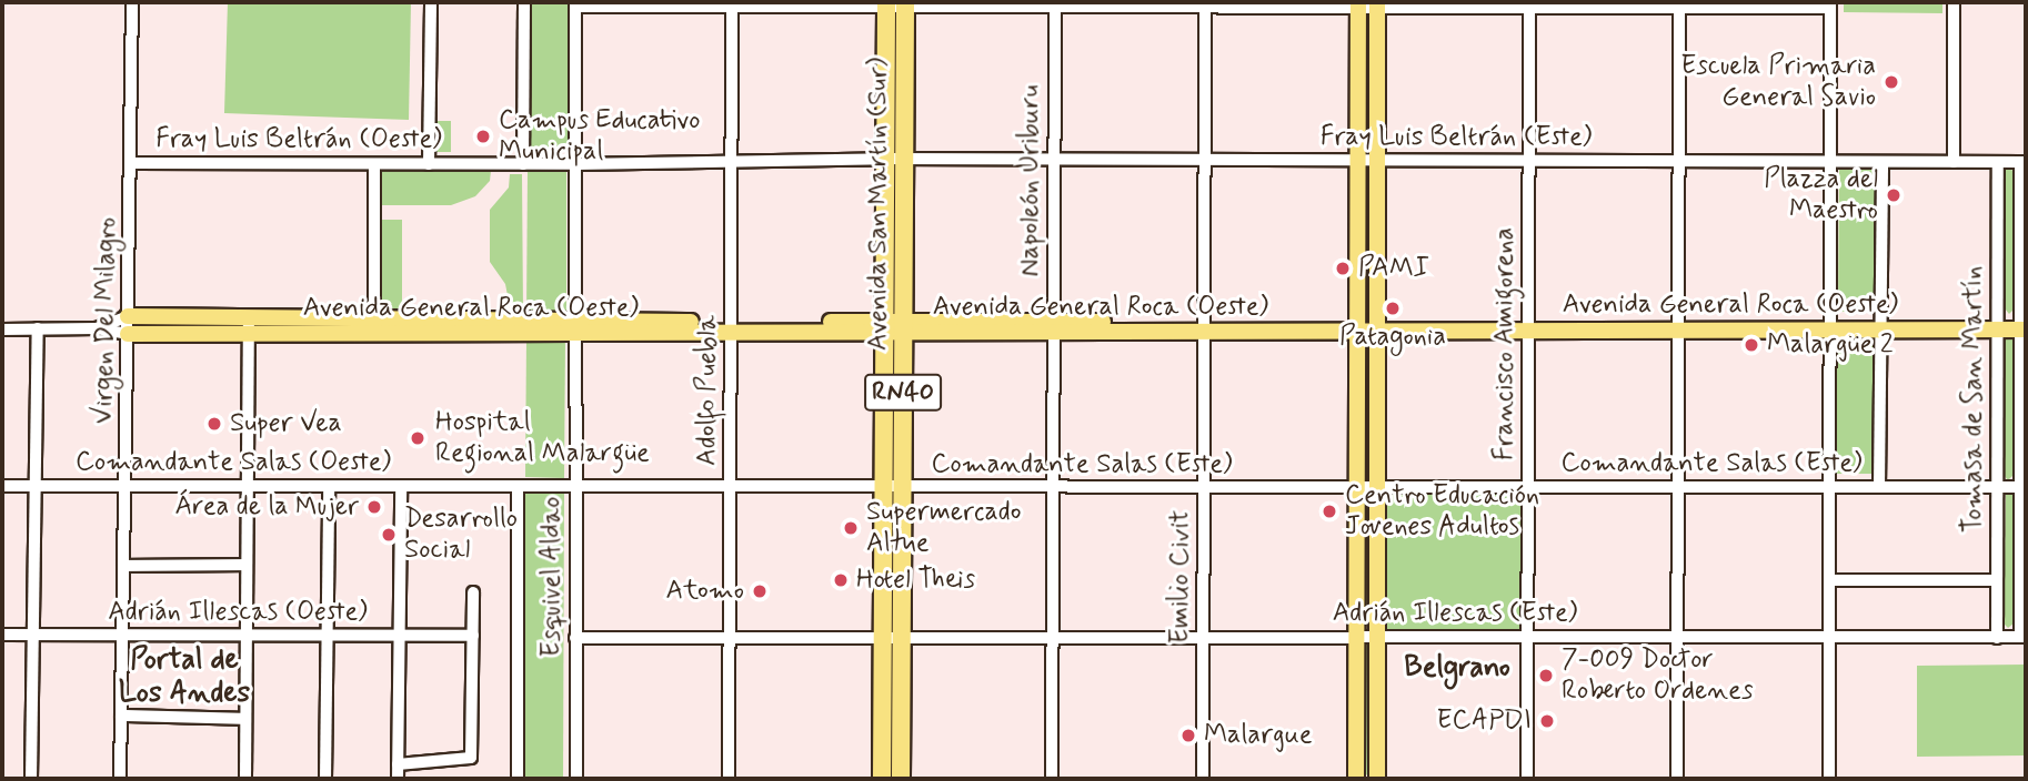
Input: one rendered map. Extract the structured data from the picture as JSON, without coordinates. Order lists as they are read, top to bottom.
{
  "streets": {
    "highway": ["Avenida San Martín (Sur)", "RN40"],
    "main road": ["Avenida General Roca (Oeste)"],
    "street": [
      "Fray Luis Beltrán (Este)",
      "Fray Luis Beltrán (Oeste)",
      "Napoleón Uriburu",
      "Virgen Del Milagro",
      "Francisco Amigorena",
      "Adolfo Puebla",
      "Tomasa de San Martín",
      "Comandante Salas (Oeste)",
      "Comandante Salas (Este)",
      "Esquivel Aldao",
      "Emilio Civit",
      "Adrián Illescas (Oeste)",
      "Adrián Illescas (Este)"
    ]
  },
  "crossings": [
    ["Fray Luis Beltrán (Este)", "Fray Luis Beltrán (Oeste)"],
    ["Fray Luis Beltrán (Este)", "Napoleón Uriburu"],
    ["Fray Luis Beltrán (Este)", "Avenida San Martín (Sur)"],
    ["Fray Luis Beltrán (Este)", "Francisco Amigorena"],
    ["Fray Luis Beltrán (Este)", "Tomasa de San Martín"],
    ["Fray Luis Beltrán (Este)", "Emilio Civit"],
    ["Fray Luis Beltrán (Oeste)", "Avenida San Martín (Sur)"],
    ["Fray Luis Beltrán (Oeste)", "Virgen Del Milagro"],
    ["Fray Luis Beltrán (Oeste)", "Adolfo Puebla"],
    ["Fray Luis Beltrán (Oeste)", "Esquivel Aldao"],
    ["Napoleón Uriburu", "Avenida General Roca (Oeste)"],
    ["Napoleón Uriburu", "Comandante Salas (Este)"],
    ["Napoleón Uriburu", "Adrián Illescas (Este)"],
    ["Avenida San Martín (Sur)", "Avenida General Roca (Oeste)"],
    ["Avenida San Martín (Sur)", "Comandante Salas (Oeste)"],
    ["Avenida San Martín (Sur)", "Comandante Salas (Este)"],
    ["Avenida San Martín (Sur)", "Adrián Illescas (Este)"],
    ["Avenida General Roca (Oeste)", "Virgen Del Milagro"],
    ["Avenida General Roca (Oeste)", "Francisco Amigorena"],
    ["Avenida General Roca (Oeste)", "Adolfo Puebla"],
    ["Avenida General Roca (Oeste)", "Tomasa de San Martín"],
    ["Avenida General Roca (Oeste)", "Esquivel Aldao"],
    ["Avenida General Roca (Oeste)", "Emilio Civit"],
    ["Virgen Del Milagro", "Comandante Salas (Oeste)"],
    ["Virgen Del Milagro", "Adrián Illescas (Oeste)"],
    ["Francisco Amigorena", "Comandante Salas (Este)"],
    ["Francisco Amigorena", "Adrián Illescas (Este)"],
    ["Adolfo Puebla", "Comandante Salas (Oeste)"],
    ["Tomasa de San Martín", "Comandante Salas (Este)"],
    ["Tomasa de San Martín", "Adrián Illescas (Este)"],
    ["Comandante Salas (Oeste)", "Comandante Salas (Este)"],
    ["Comandante Salas (Oeste)", "Esquivel Aldao"],
    ["Comandante Salas (Este)", "Emilio Civit"],
    ["Emilio Civit", "Adrián Illescas (Este)"]
  ],
  "districts": ["Portal de Los Andes", "Belgrano"],
  "places": [
    "Escuela Primaria General Savio",
    "Campus Educativo Municipal",
    "Plazza del Maestro",
    "PAMI",
    "Patagonia",
    "Malargüe 2",
    "Super Vea",
    "Hospital Regional Malargüe",
    "Área de la Mujer",
    "Centro Educación Jovenes Adultos",
    "Supermercado Altue",
    "Desarrollo Social",
    "Hotel Theis",
    "Atomo",
    "7-009 Doctor Roberto Ordenes",
    "ECAPDI",
    "Malargue"
  ]
}
